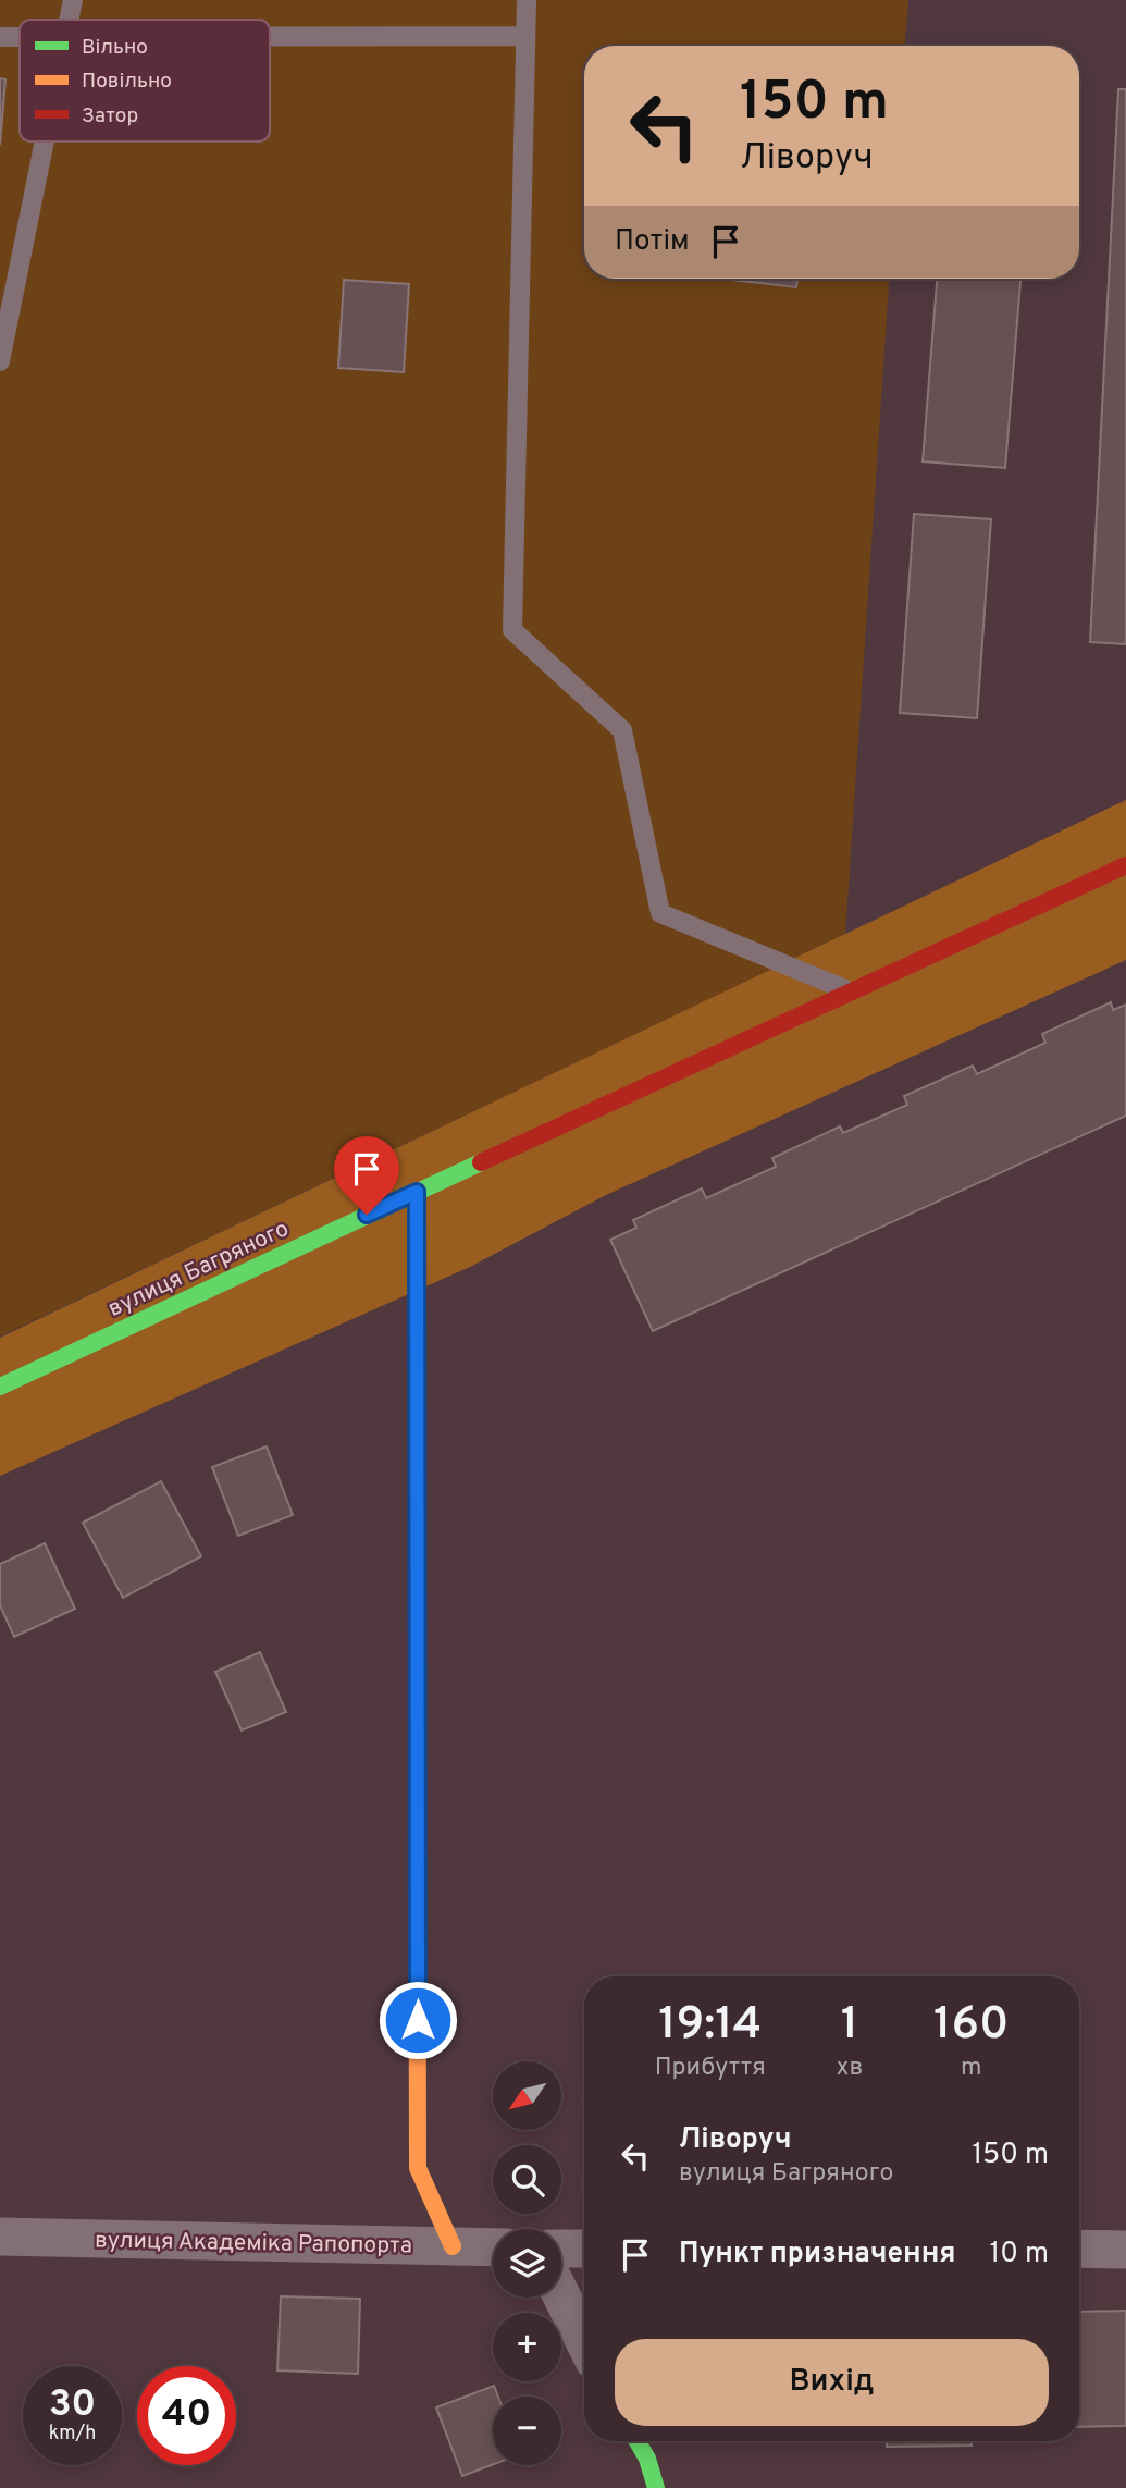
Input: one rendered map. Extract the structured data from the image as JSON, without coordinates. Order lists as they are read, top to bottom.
{
  "streets": {
    "street": ["вулиця Багряного", "вулиця Академіка Рапопорта"]
  },
  "legend": ["Вільно", "Повільно", "Затор"],
  "north": "bottom left",
  "page": {
    "turn": ["150 m", "Ліворуч"],
    "then": "Потім",
    "eta": [
      "19:14",
      "Прибуття",
      "1",
      "хв",
      "160",
      "m"
    ],
    "map_buttons": ["+", "−"],
    "list": [
      {
        "name": "Ліворуч",
        "note": "вулиця Багряного",
        "value": "150 m"
      },
      {
        "name": "Пункт призначення",
        "value": "10 m"
      }
    ],
    "buttons": "Вихід",
    "speed": "30 km/h",
    "limit": "40"
  }
}
